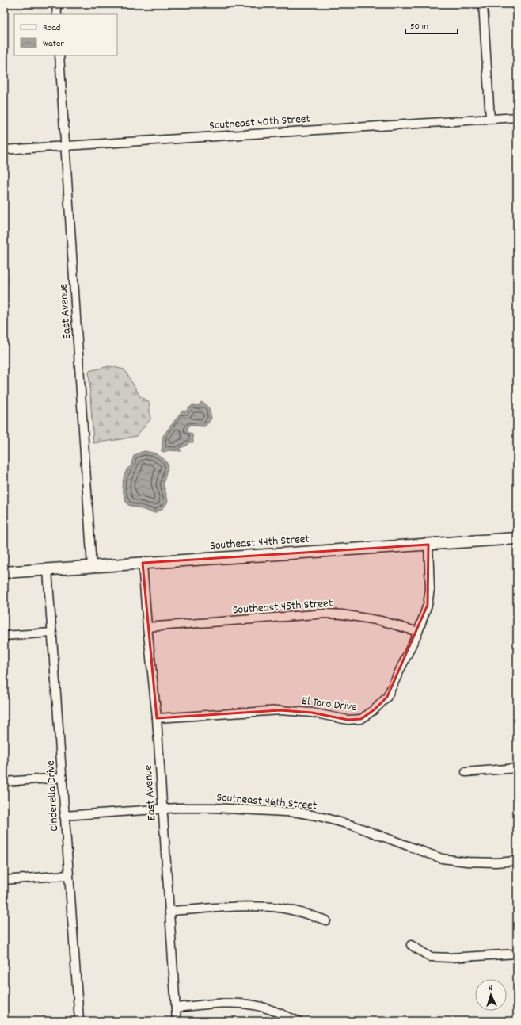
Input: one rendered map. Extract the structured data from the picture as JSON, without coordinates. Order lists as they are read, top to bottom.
{
  "streets": {
    "main road": ["Southeast 44th Street"],
    "street": [
      "Southeast 40th Street",
      "East Avenue",
      "Southeast 45th Street",
      "El Toro Drive",
      "Cinderella Drive",
      "Southeast 46th Street"
    ]
  },
  "crossings": [
    ["Southeast 40th Street", "East Avenue"],
    ["East Avenue", "Southeast 44th Street"],
    ["East Avenue", "Southeast 45th Street"],
    ["East Avenue", "El Toro Drive"],
    ["East Avenue", "Southeast 46th Street"],
    ["Southeast 44th Street", "El Toro Drive"],
    ["Southeast 44th Street", "Cinderella Drive"],
    ["Southeast 45th Street", "El Toro Drive"],
    ["Cinderella Drive", "Southeast 46th Street"]
  ],
  "legend": ["Road", "Water"],
  "scale_bar": "50 m",
  "north": "top"
}
